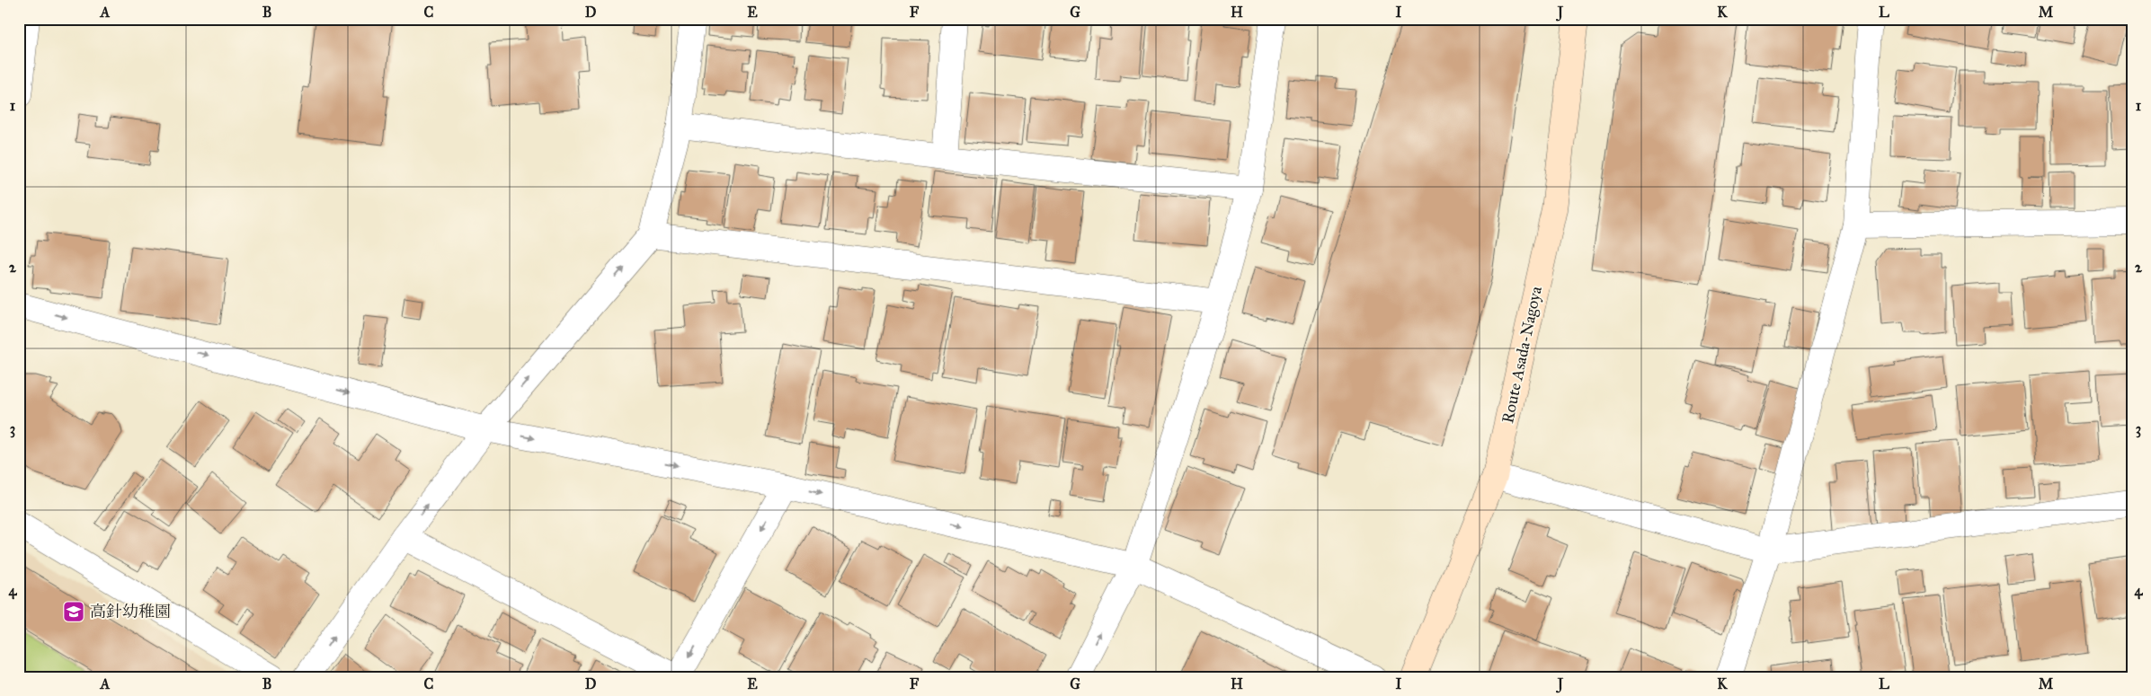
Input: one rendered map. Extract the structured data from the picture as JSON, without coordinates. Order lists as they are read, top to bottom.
{
  "streets": {
    "main road": ["Route Asada-Nagoya"]
  },
  "places": {
    "school or university": ["高針幼稚園"]
  },
  "grid": {
    "columns": [
      "A",
      "B",
      "C",
      "D",
      "E",
      "F",
      "G",
      "H",
      "I",
      "J",
      "K",
      "L",
      "M"
    ],
    "rows": [
      "1",
      "2",
      "3",
      "4"
    ]
  }
}
